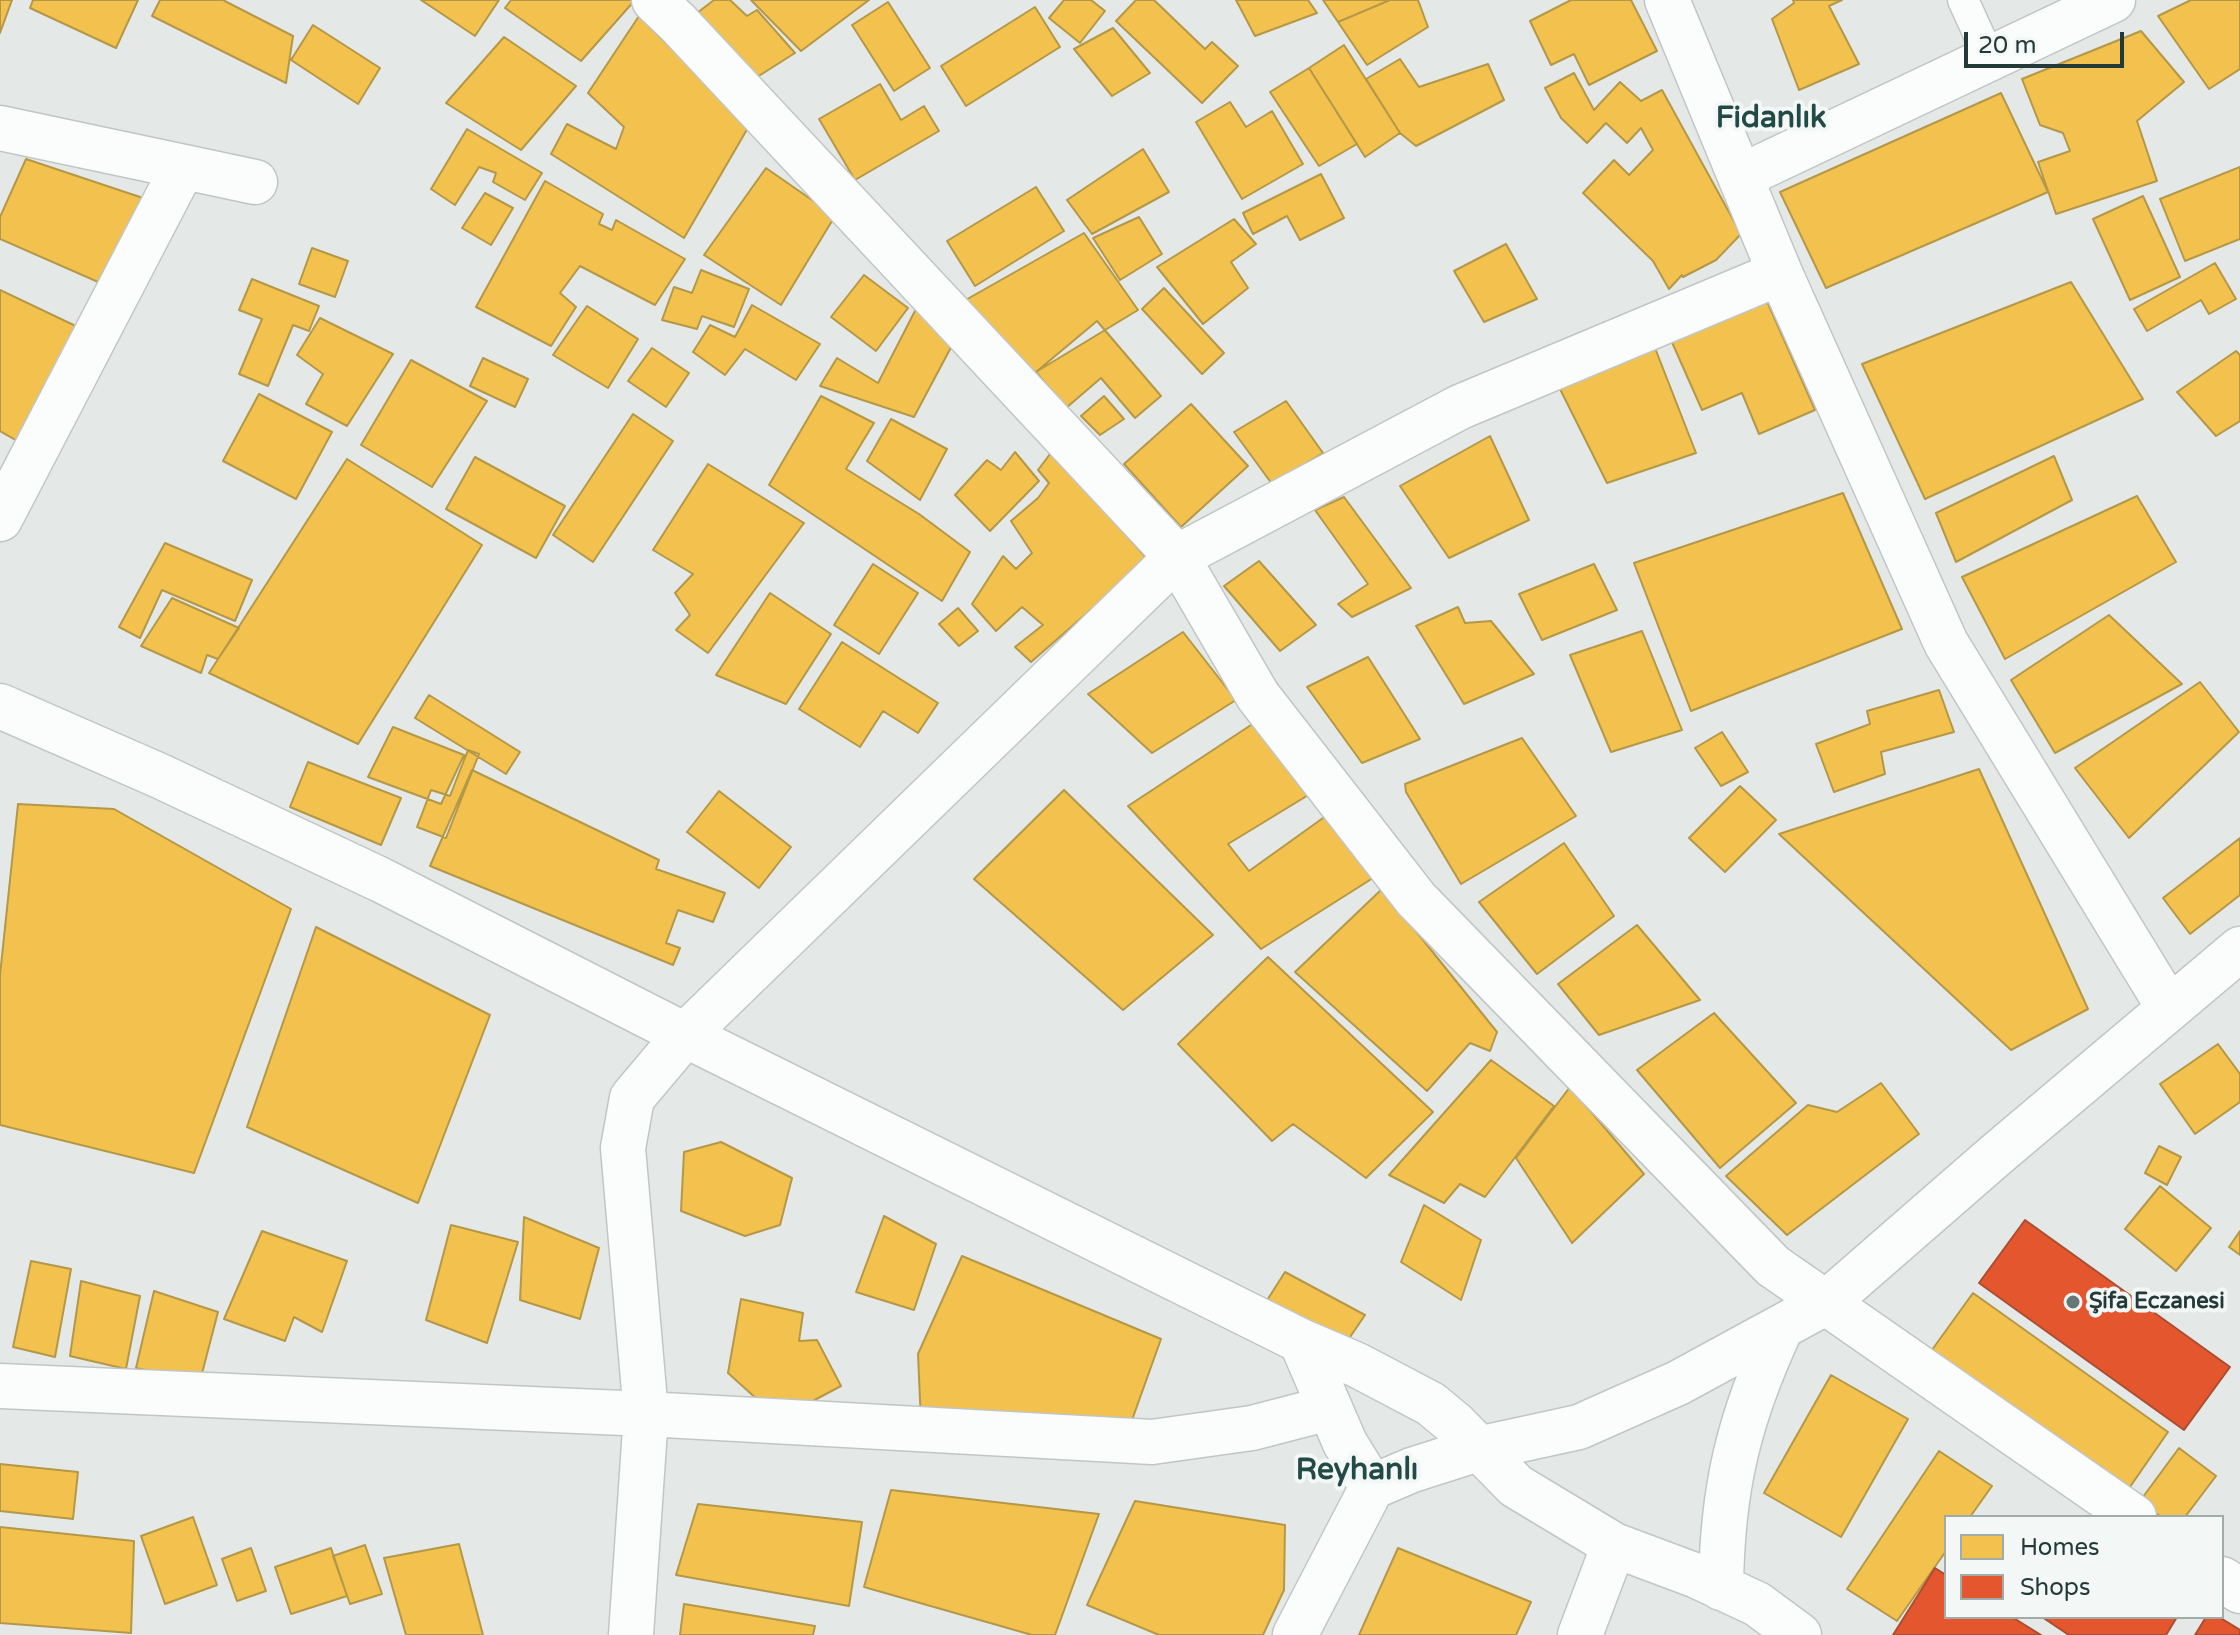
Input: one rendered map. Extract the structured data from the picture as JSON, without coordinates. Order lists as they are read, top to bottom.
{
  "districts": ["Fidanlık", "Reyhanlı"],
  "places": ["Şifa Eczanesi"],
  "legend": ["Homes", "Shops"],
  "scale_bar": "20 m"
}
